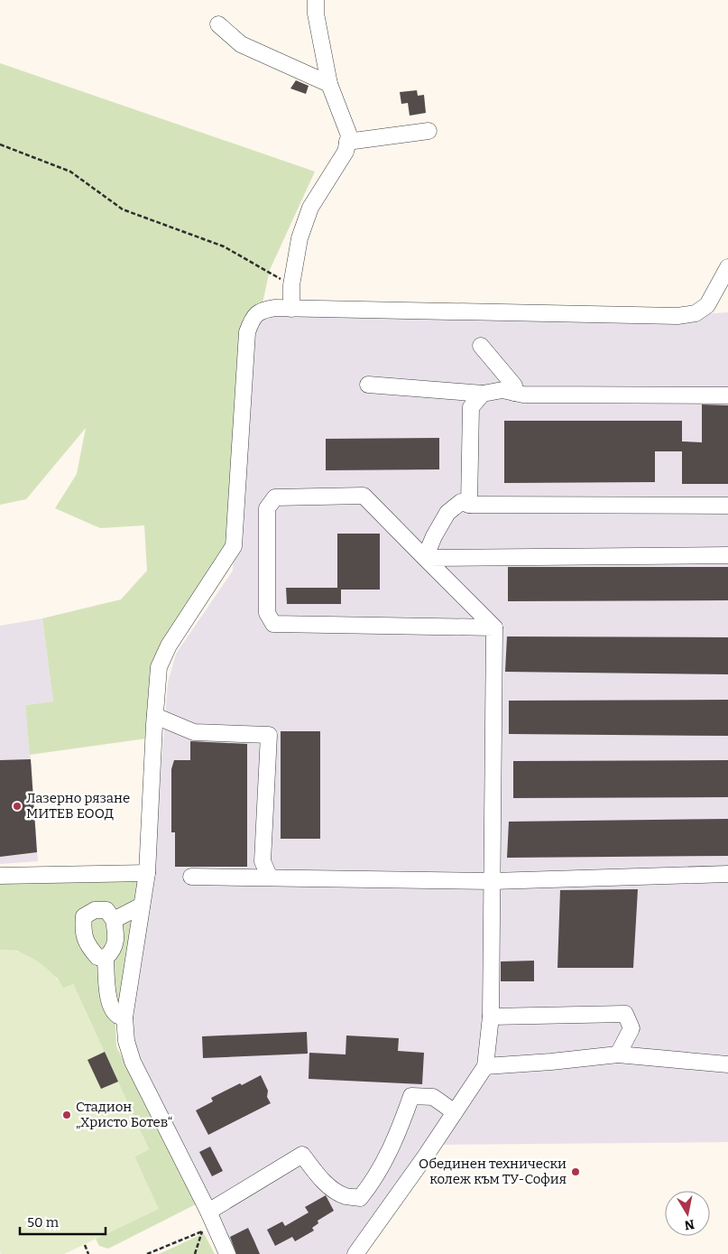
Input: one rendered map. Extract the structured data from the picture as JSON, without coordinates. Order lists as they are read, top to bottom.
{
  "places": ["Лазерно рязане МИТЕВ ЕООД", "Стадион „Христо Ботев“", "Обединен технически колеж към ТУ-София"],
  "scale_bar": "50 m",
  "north": "bottom"
}
